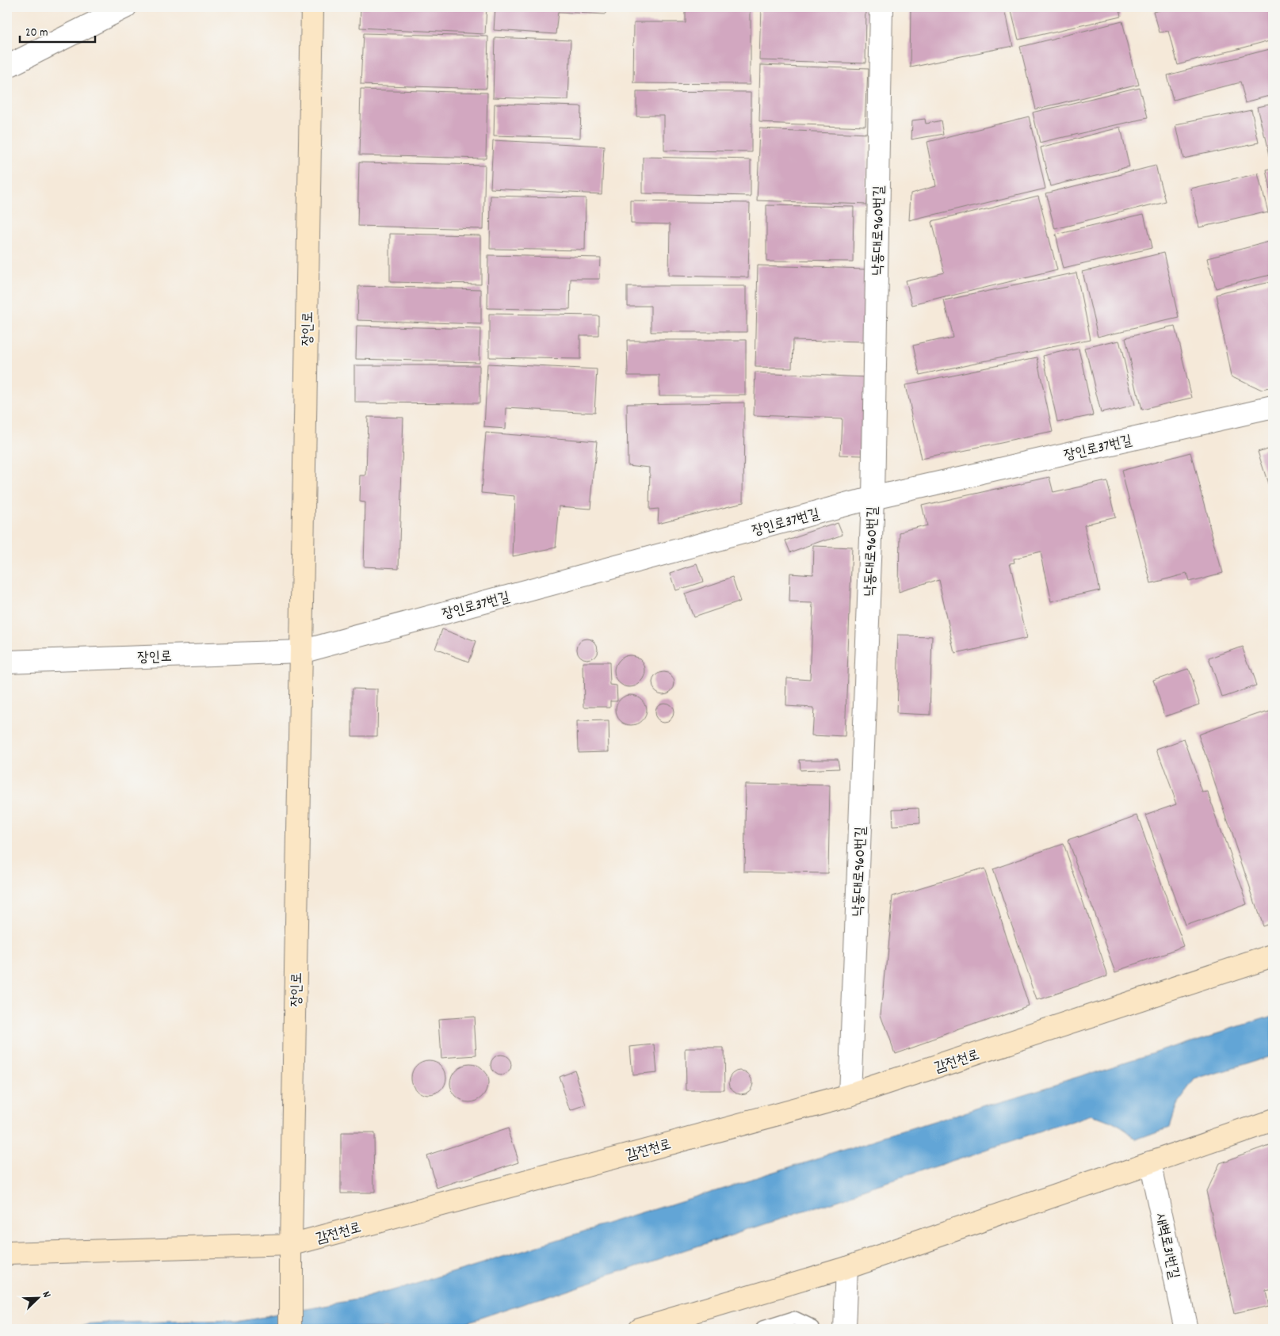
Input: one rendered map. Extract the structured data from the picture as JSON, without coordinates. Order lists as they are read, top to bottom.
{
  "streets": {
    "street": [
      "낙동대로960번길",
      "장인로",
      "장인로37번길",
      "감전천로",
      "새벽로31번길"
    ]
  },
  "crossings": [
    ["낙동대로960번길", "장인로37번길"],
    ["낙동대로960번길", "감전천로"],
    ["장인로", "장인로37번길"],
    ["장인로", "감전천로"]
  ],
  "scale_bar": "20 m",
  "north": "top right"
}
